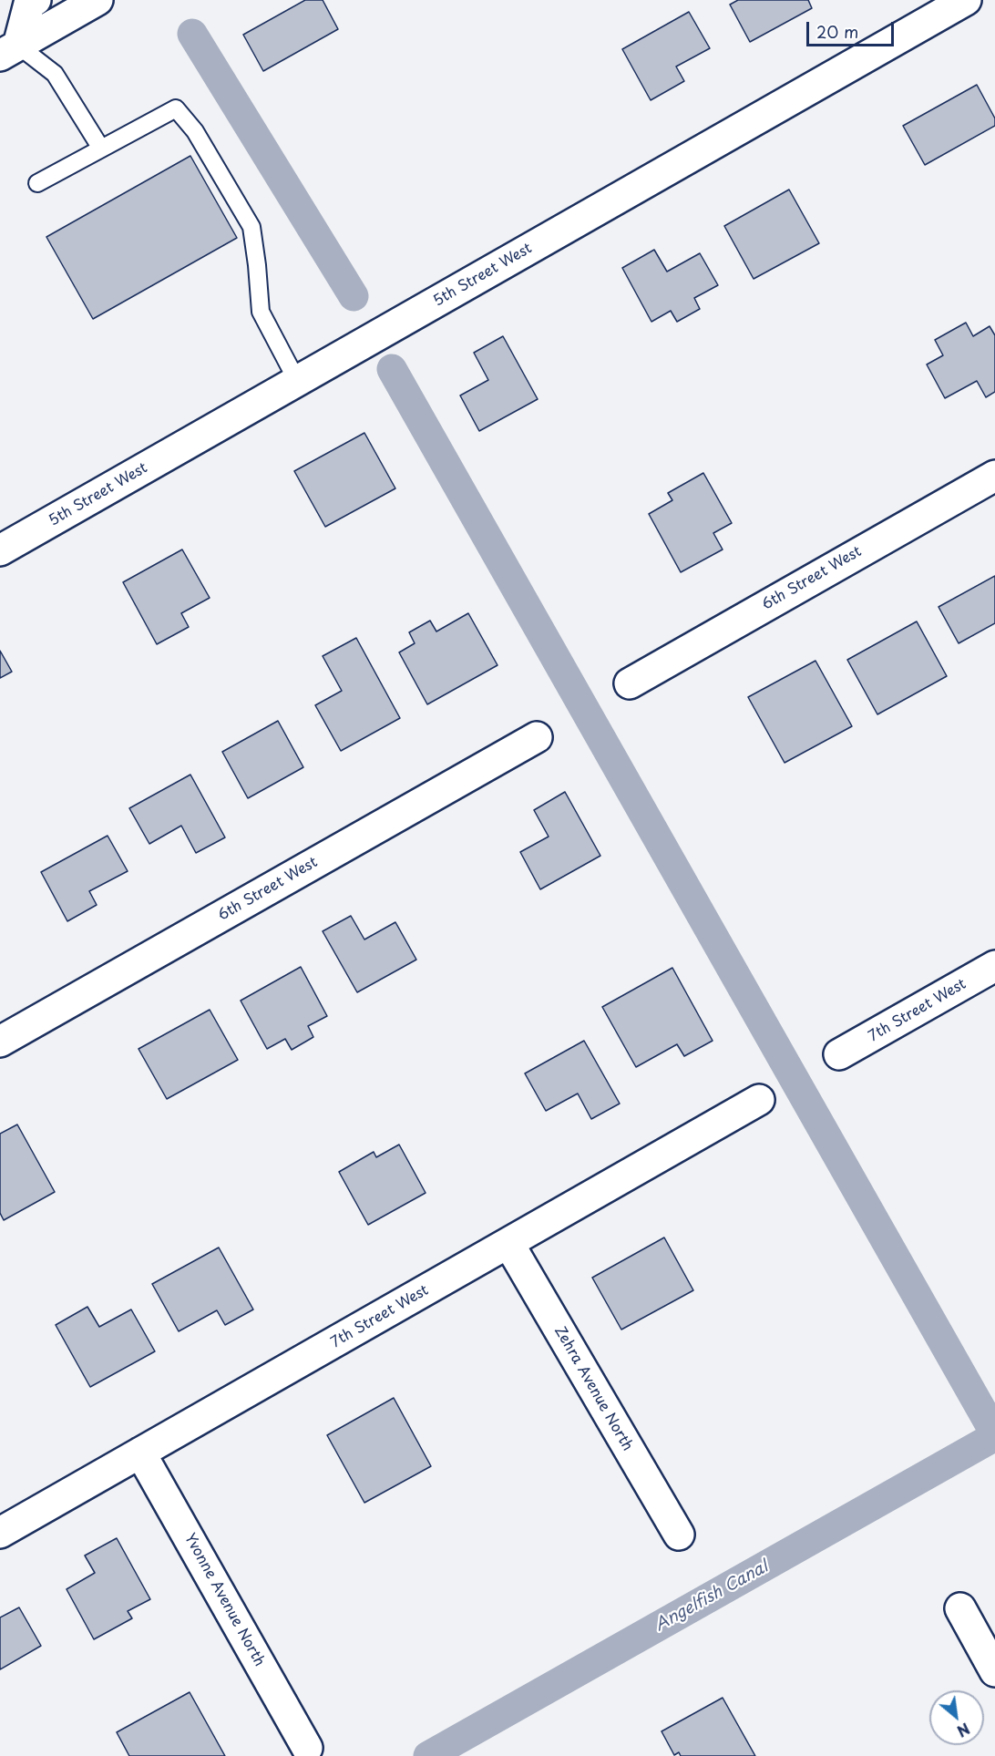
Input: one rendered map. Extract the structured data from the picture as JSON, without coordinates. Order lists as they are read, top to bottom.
{
  "streets": {
    "street": [
      "5th Street West",
      "6th Street West",
      "7th Street West",
      "Zehra Avenue North",
      "Yvonne Avenue North"
    ]
  },
  "crossings": [
    ["7th Street West", "Zehra Avenue North"],
    ["7th Street West", "Yvonne Avenue North"]
  ],
  "water": ["Angelfish Canal"],
  "scale_bar": "20 m",
  "north": "bottom right"
}
